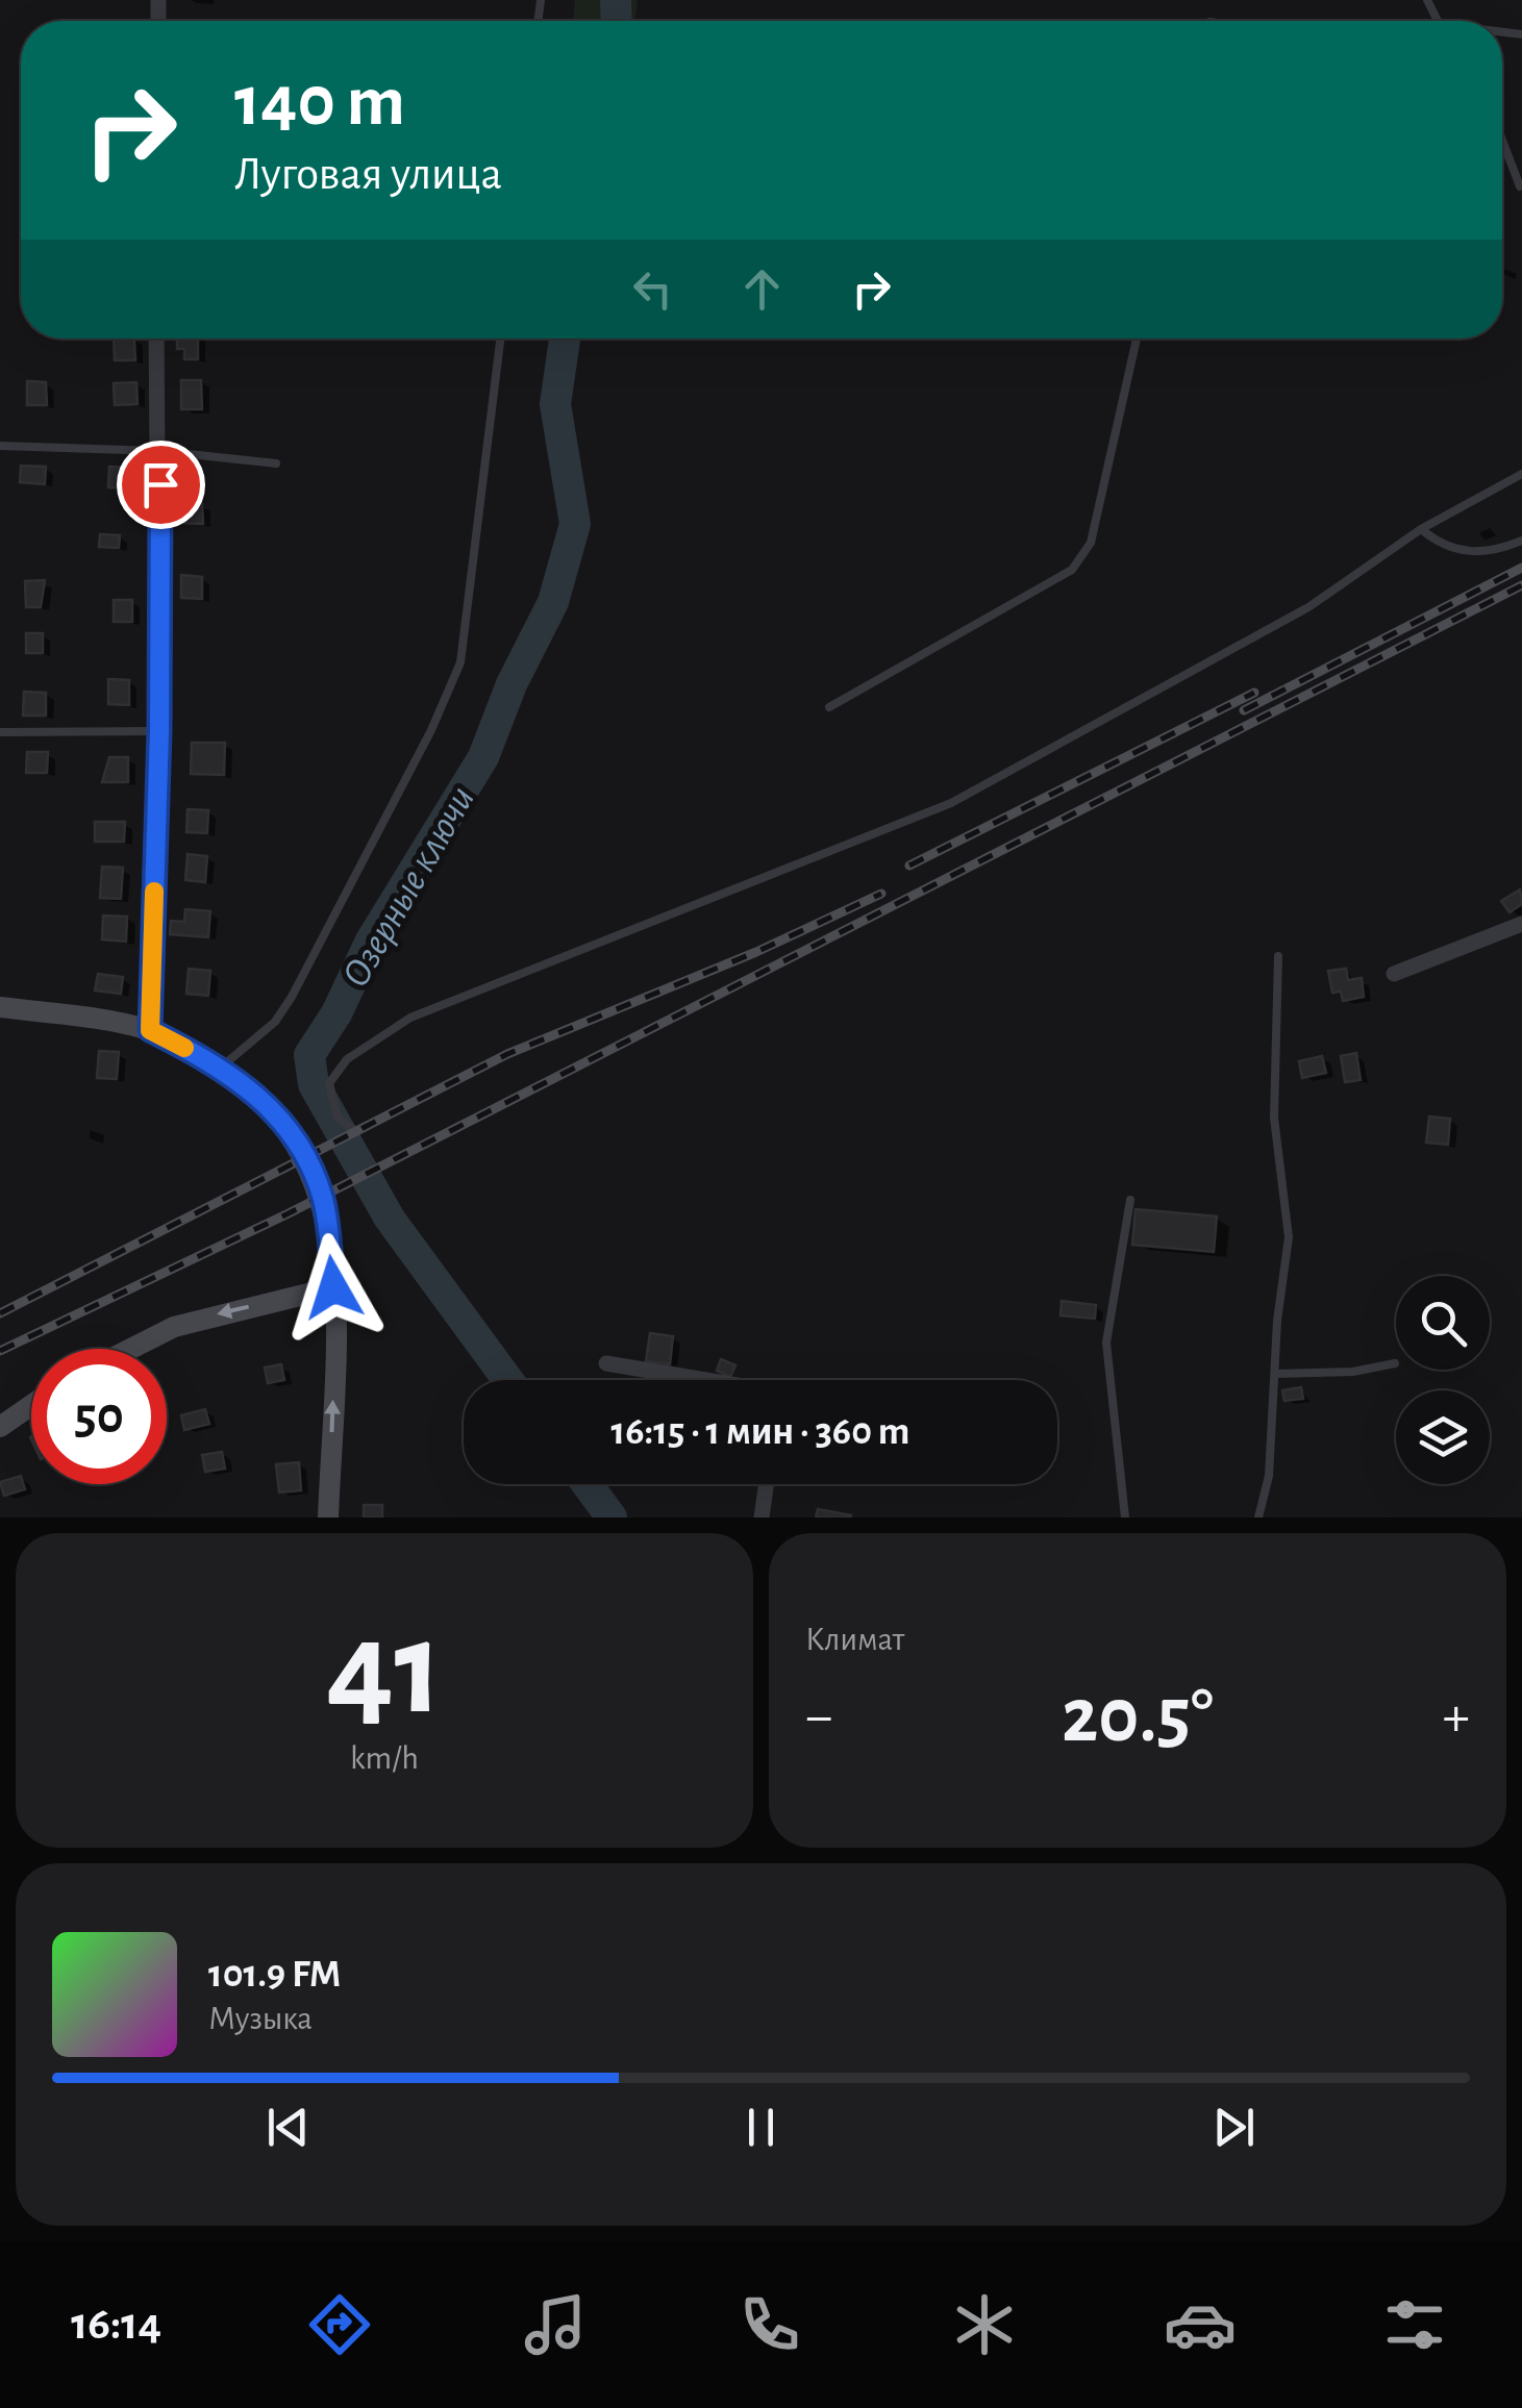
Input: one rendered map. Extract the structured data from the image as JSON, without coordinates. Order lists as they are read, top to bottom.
{
  "water": ["Озерные ключи"],
  "page": {
    "turn": ["140 m", "Луговая улица"],
    "limit": "50",
    "trip": "16:15 · 1 мин · 360 m",
    "tile": [
      ["41", "km/h"],
      "Климат"
    ],
    "heat": ["−", "20.5°", "+"],
    "song": ["101.9 FM", "Музыка"],
    "tabs": "16:14"
  }
}
